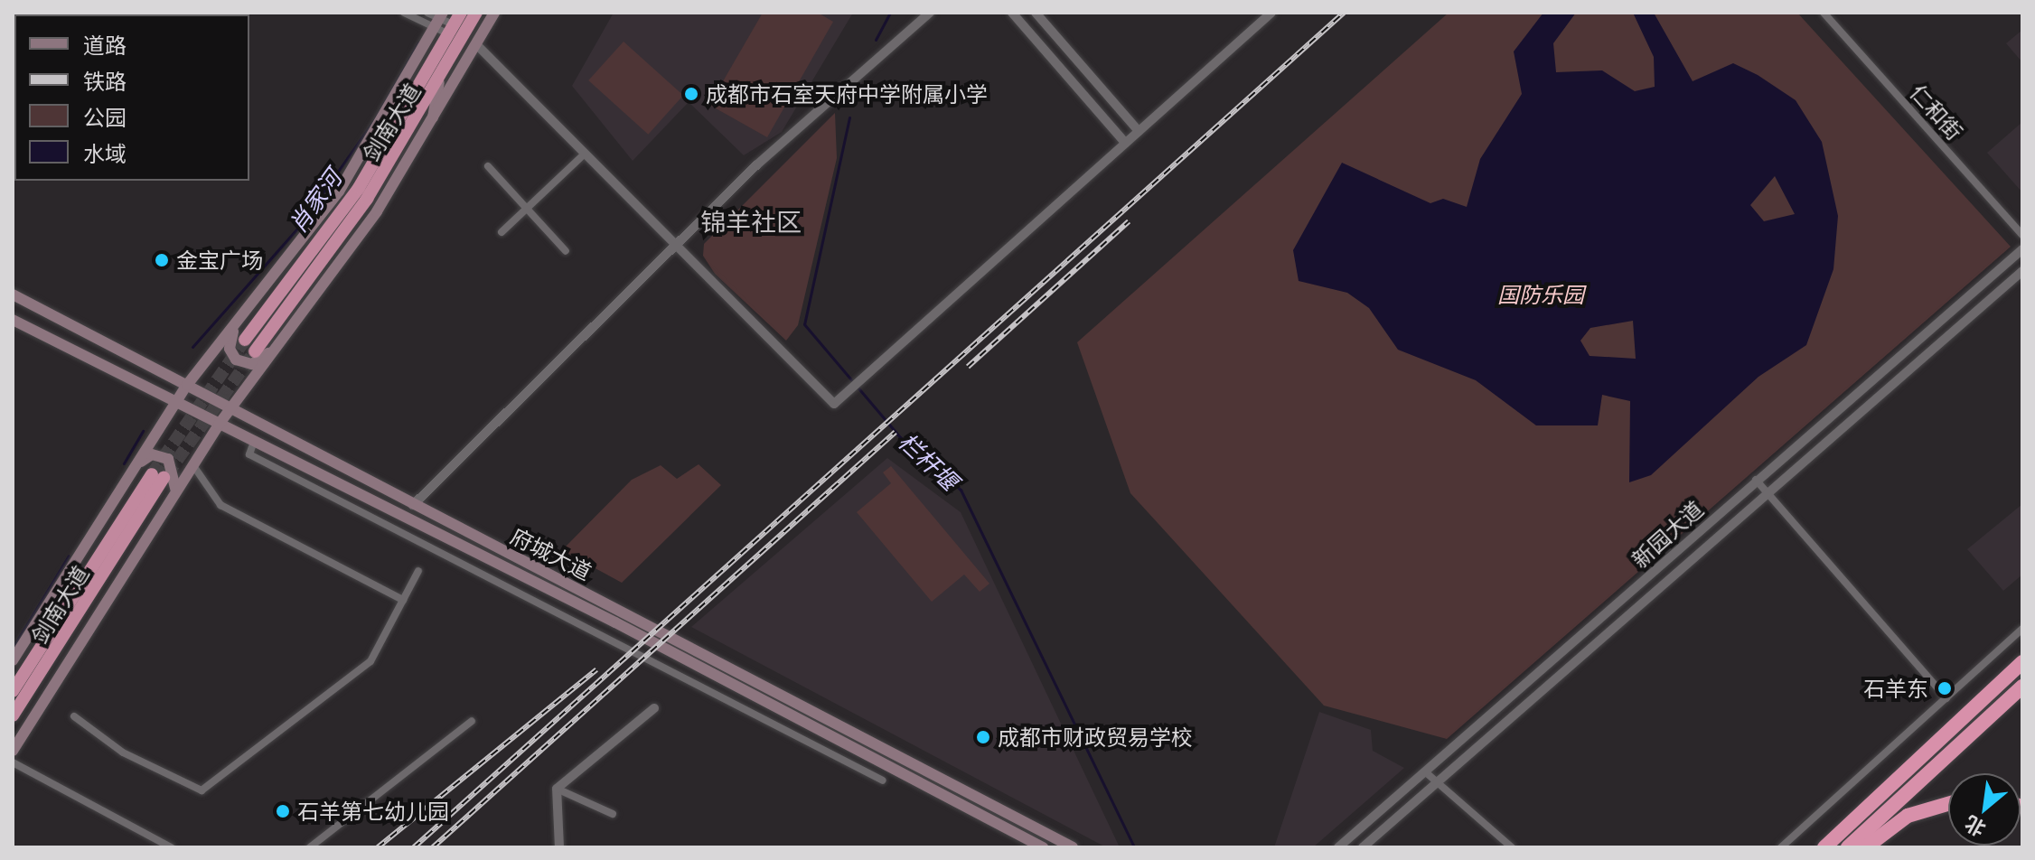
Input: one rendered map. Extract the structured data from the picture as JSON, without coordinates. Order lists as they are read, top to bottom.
{
  "streets": {
    "highway": ["剑南大道"],
    "main road": ["府城大道"],
    "street": ["仁和街", "新园大道"]
  },
  "districts": ["锦羊社区"],
  "water": ["肖家河", "栏杆堰"],
  "parks": ["国防乐园"],
  "places": [
    "成都市石室天府中学附属小学",
    "金宝广场",
    "石羊东",
    "成都市财政贸易学校",
    "石羊第七幼儿园"
  ],
  "legend": [
    "道路",
    "铁路",
    "公园",
    "水域"
  ],
  "north": "bottom left"
}
